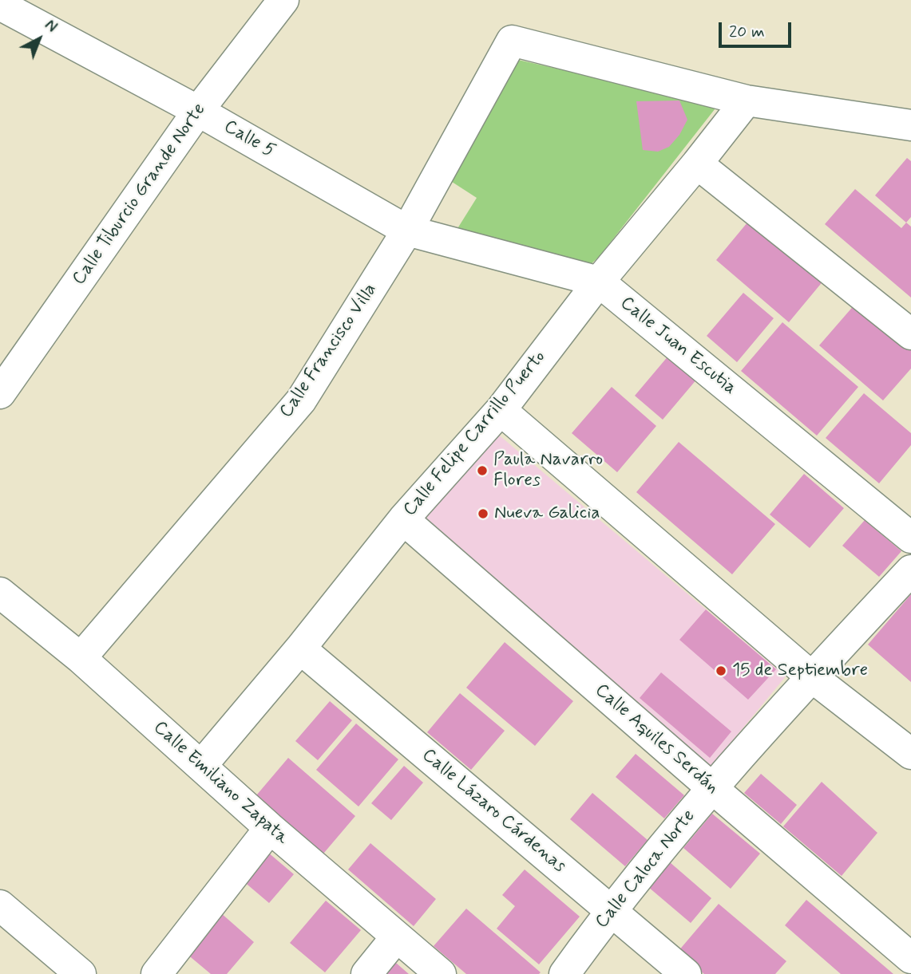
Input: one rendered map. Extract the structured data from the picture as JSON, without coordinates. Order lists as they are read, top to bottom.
{
  "streets": {
    "street": [
      "Calle 5",
      "Calle Tiburcio Grande Norte",
      "Calle Juan Escutia",
      "Calle Francisco Villa",
      "Calle Felipe Carrillo Puerto",
      "Calle Aquiles Serdán",
      "Calle Emiliano Zapata",
      "Calle Lázaro Cárdenas",
      "Calle Caloca Norte"
    ]
  },
  "crossings": [
    ["Calle 5", "Calle Tiburcio Grande Norte"],
    ["Calle 5", "Calle Juan Escutia"],
    ["Calle 5", "Calle Francisco Villa"],
    ["Calle Juan Escutia", "Calle Francisco Villa"],
    ["Calle Juan Escutia", "Calle Felipe Carrillo Puerto"],
    ["Calle Francisco Villa", "Calle Felipe Carrillo Puerto"],
    ["Calle Francisco Villa", "Calle Emiliano Zapata"],
    ["Calle Felipe Carrillo Puerto", "Calle Aquiles Serdán"],
    ["Calle Felipe Carrillo Puerto", "Calle Emiliano Zapata"],
    ["Calle Felipe Carrillo Puerto", "Calle Lázaro Cárdenas"],
    ["Calle Aquiles Serdán", "Calle Caloca Norte"],
    ["Calle Lázaro Cárdenas", "Calle Caloca Norte"]
  ],
  "places": ["Paula Navarro Flores", "Nueva Galicia", "15 de Septiembre"],
  "scale_bar": "20 m",
  "north": "top right"
}
